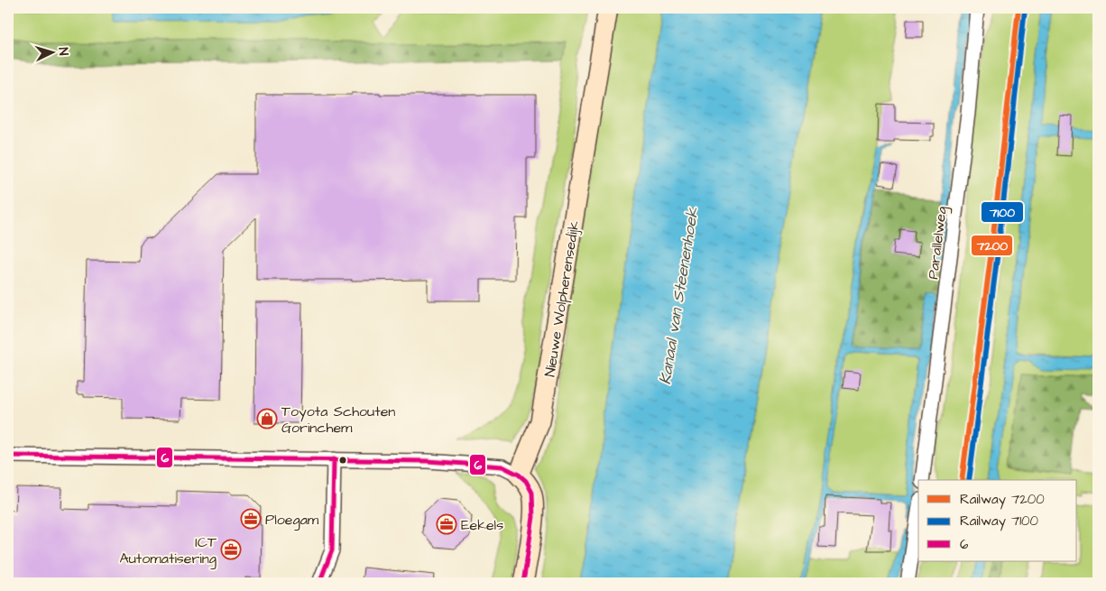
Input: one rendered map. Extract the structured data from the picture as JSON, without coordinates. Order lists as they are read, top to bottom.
{
  "streets": {
    "street": ["Parallelweg", "Nieuwe Wolpherensedijk"]
  },
  "water": ["Kanaal van Steenenhoek"],
  "places": {
    "shop": ["Toyota Schouten Gorinchem"],
    "office": ["Ploegam", "Eekels", "ICT Automatisering"]
  },
  "lines": ["rail line 7200", "rail line 7100", "transit line 6"],
  "legend": ["Railway 7200", "Railway 7100", "6"],
  "north": "right"
}
